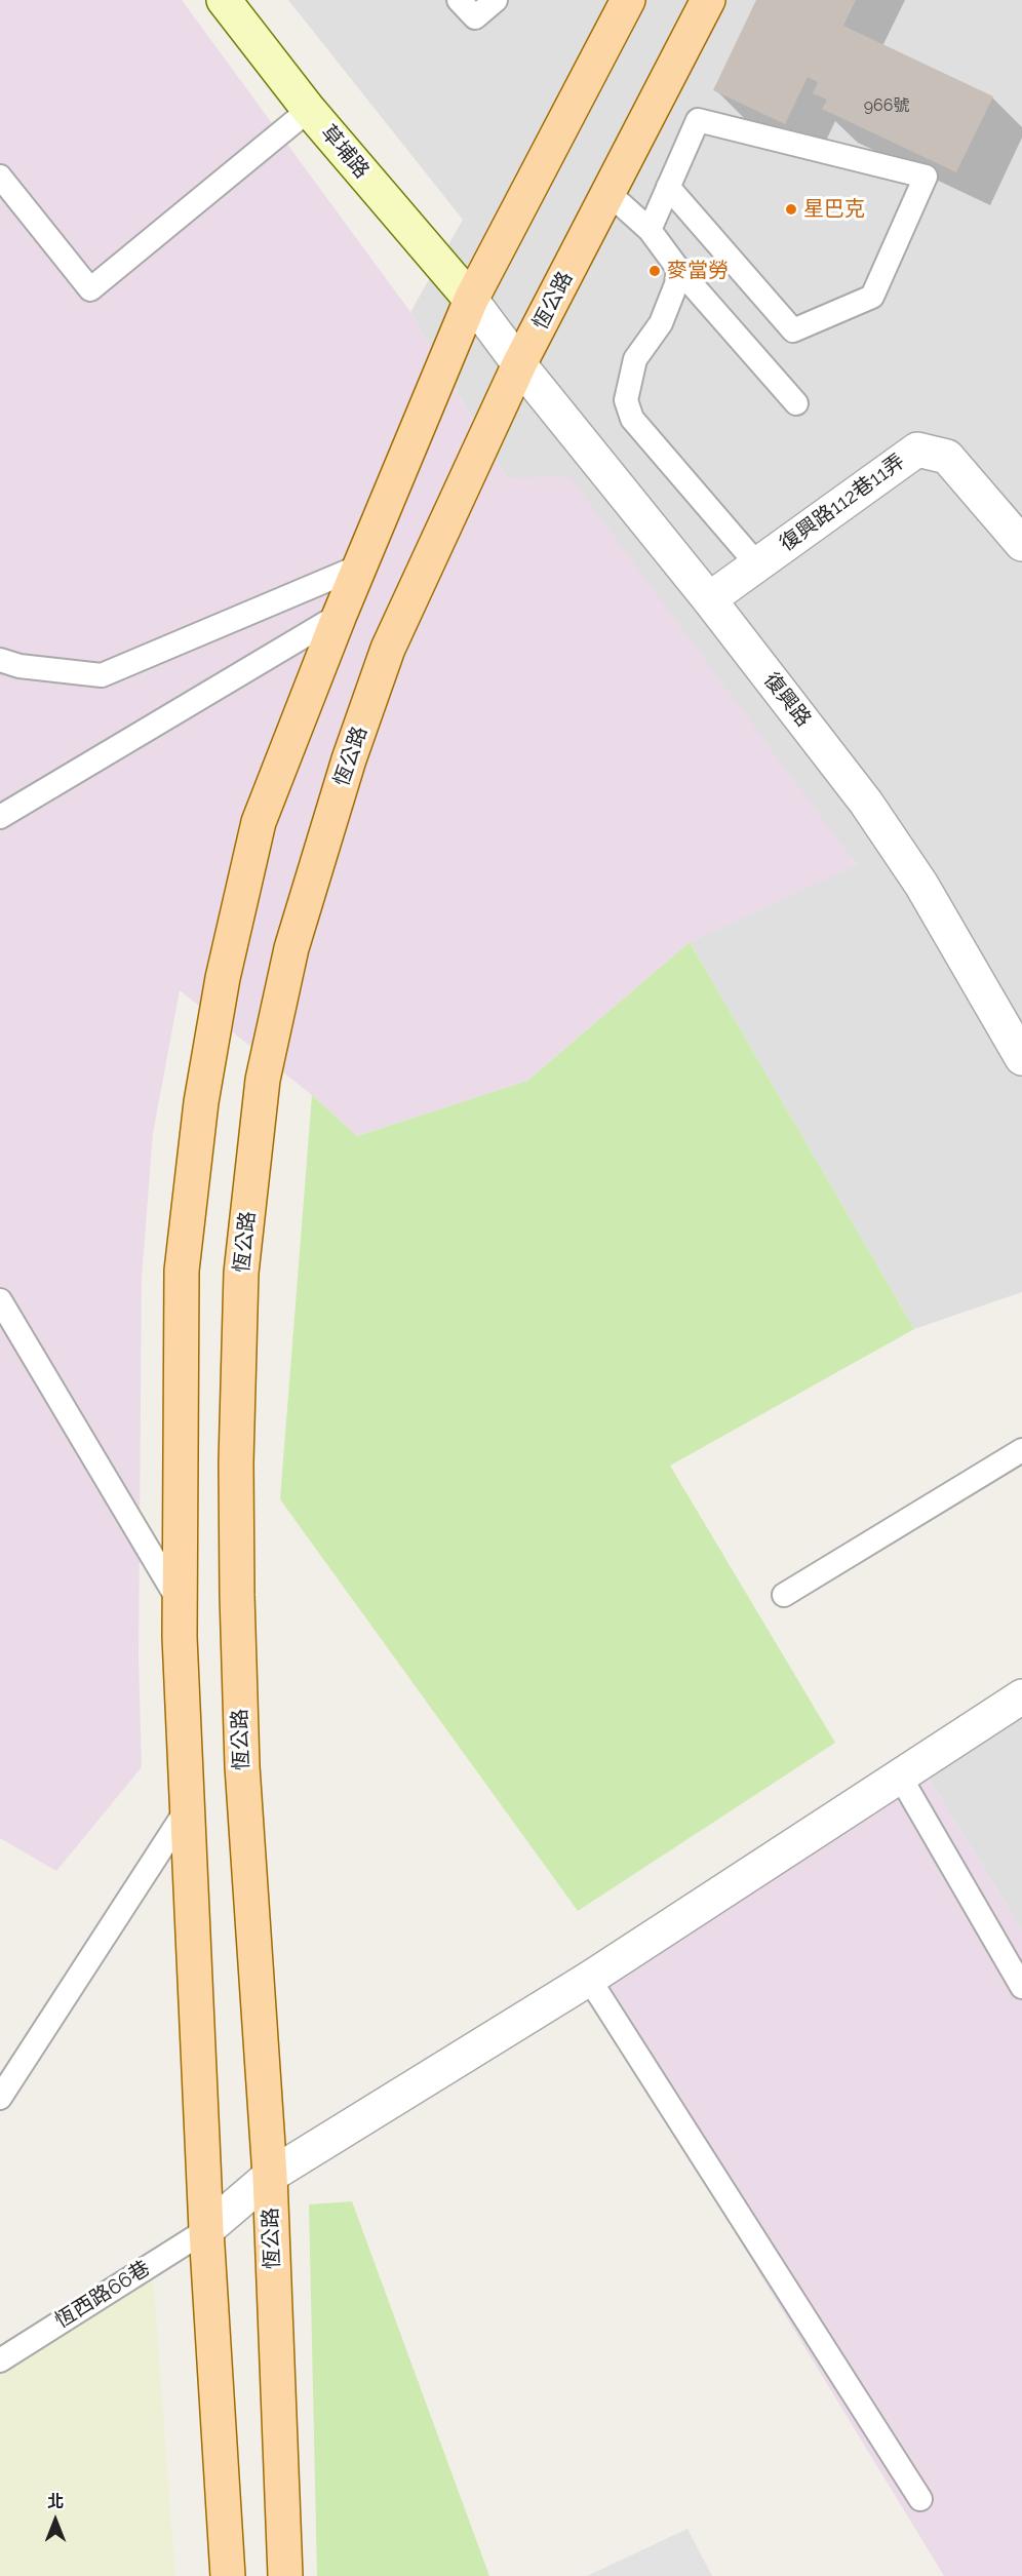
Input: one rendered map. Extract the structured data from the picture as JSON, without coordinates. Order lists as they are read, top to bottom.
{
  "streets": {
    "main road": ["恆公路"],
    "street": ["草埔路", "復興路112巷11弄", "復興路"],
    "lane": ["恆西路66巷"]
  },
  "crossings": [
    ["草埔路", "復興路"],
    ["恆公路", "復興路"],
    ["復興路112巷11弄", "復興路"]
  ],
  "places": ["星巴克", "麥當勞"],
  "house_numbers": ["966號"],
  "north": "top"
}
